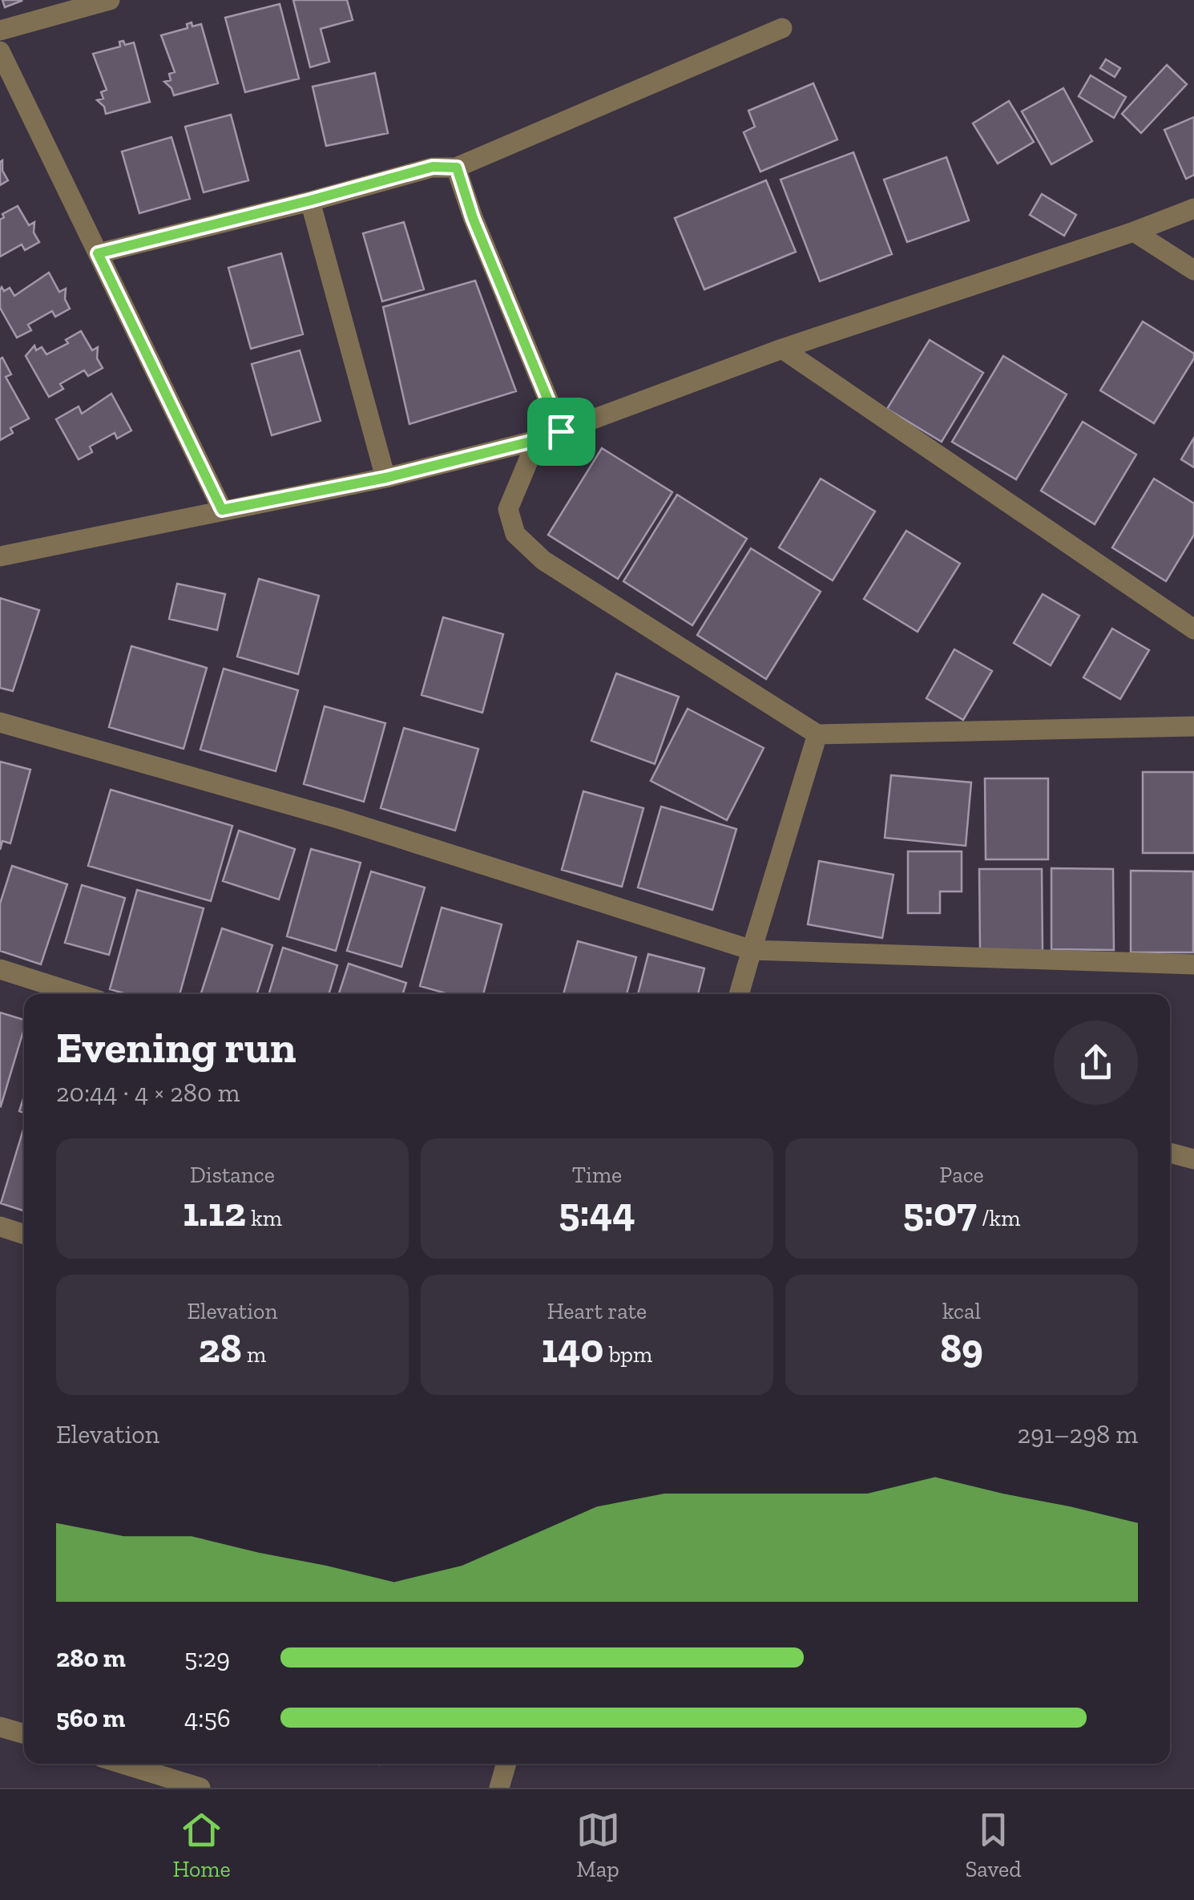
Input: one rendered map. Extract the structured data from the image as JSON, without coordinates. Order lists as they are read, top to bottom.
{
  "page": {
    "heading": ["Evening run", "20:44 · 4 × 280 m"],
    "stats": [
      ["Distance", "1.12 km"],
      ["Time", "5:44"],
      ["Pace", "5:07 /km"],
      ["Elevation", "28 m"],
      ["Heart rate", "140 bpm"],
      ["kcal", "89"]
    ],
    "chart": ["Elevation", "291–298 m"],
    "list": [
      {
        "name": "280 m",
        "note": "5:29"
      },
      {
        "name": "560 m",
        "note": "4:56"
      }
    ],
    "tabs": ["Home", "Map", "Saved"]
  }
}
